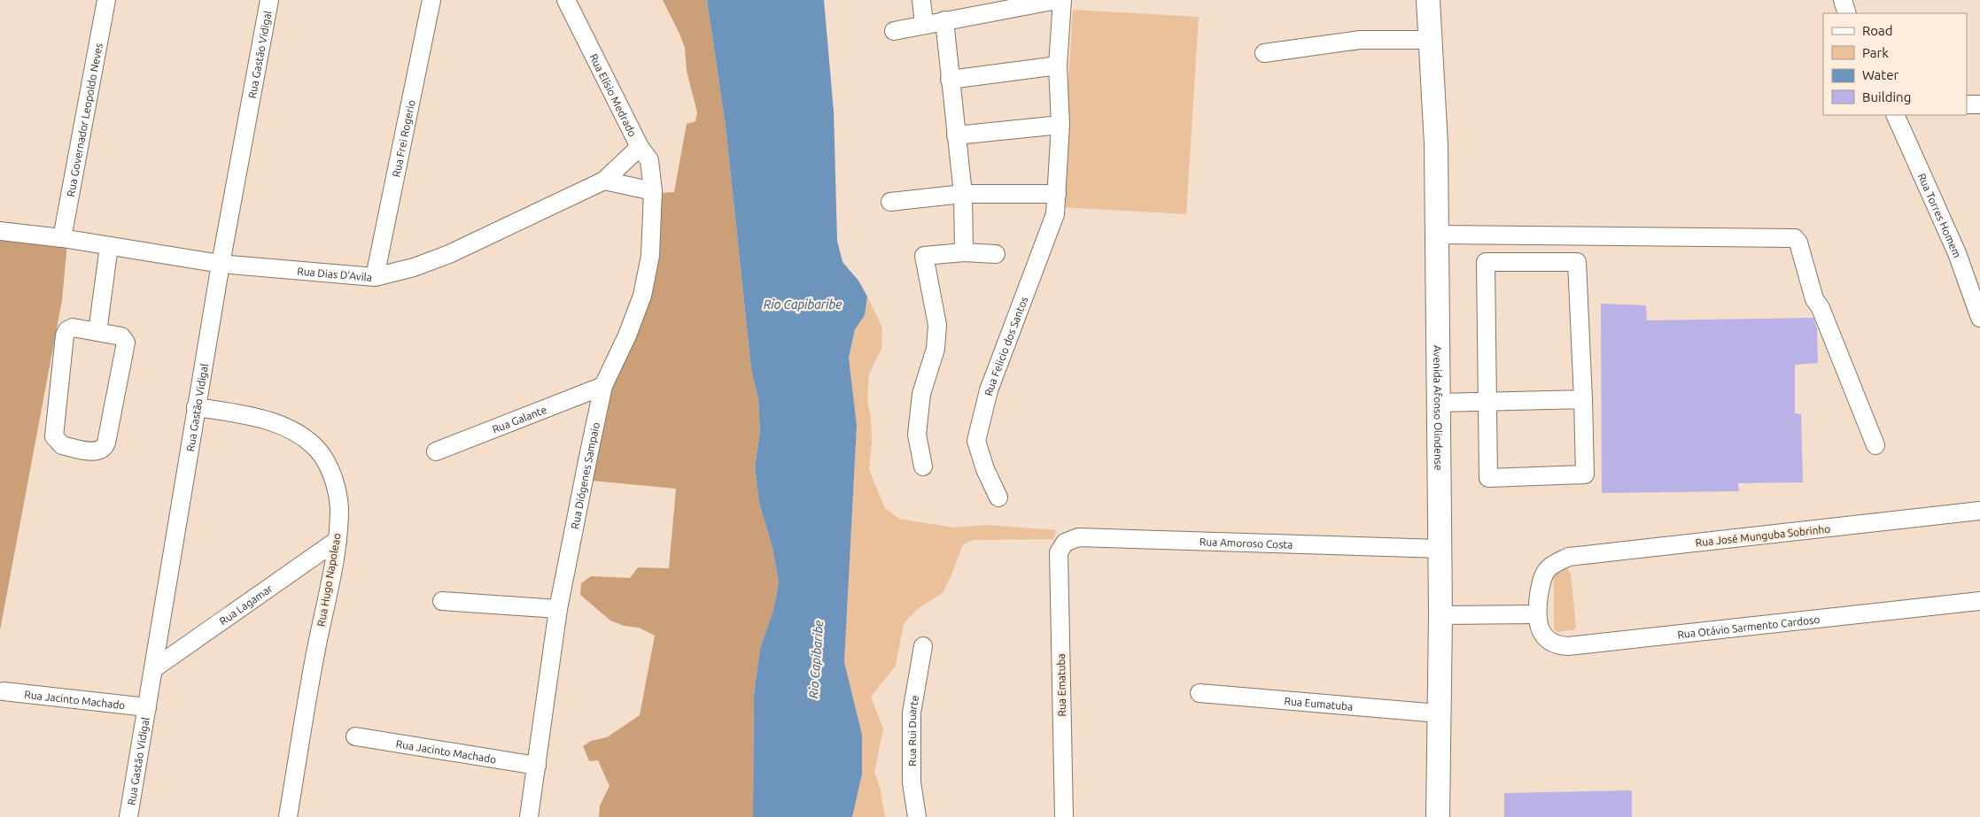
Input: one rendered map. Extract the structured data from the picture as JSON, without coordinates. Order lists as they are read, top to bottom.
{
  "streets": {
    "main road": ["Avenida Afonso Olindense"],
    "street": [
      "Rua Gastão Vidigal",
      "Rua Elísio Medrado",
      "Rua Governador Leopoldo Neves",
      "Rua Frei Rogerio",
      "Rua Torres Homem",
      "Rua Dias D'Avila",
      "Rua Felicio dos Santos",
      "Rua Galante",
      "Rua Diógenes Sampaio",
      "Rua José Munguba Sobrinho",
      "Rua Amoroso Costa",
      "Rua Hugo Napoleao",
      "Rua Lagamar",
      "Rua Otávio Sarmento Cardoso",
      "Rua Ematuba",
      "Rua Jacinto Machado",
      "Rua Eumatuba",
      "Rua Rui Duarte"
    ]
  },
  "crossings": [
    ["Rua Gastão Vidigal", "Rua Dias D'Avila"],
    ["Rua Gastão Vidigal", "Rua Hugo Napoleao"],
    ["Rua Gastão Vidigal", "Rua Lagamar"],
    ["Rua Gastão Vidigal", "Rua Jacinto Machado"],
    ["Rua Elísio Medrado", "Rua Dias D'Avila"],
    ["Rua Elísio Medrado", "Rua Diógenes Sampaio"],
    ["Rua Governador Leopoldo Neves", "Rua Dias D'Avila"],
    ["Rua Frei Rogerio", "Rua Dias D'Avila"],
    ["Avenida Afonso Olindense", "Rua Amoroso Costa"],
    ["Avenida Afonso Olindense", "Rua Eumatuba"],
    ["Rua Galante", "Rua Diógenes Sampaio"],
    ["Rua Diógenes Sampaio", "Rua Jacinto Machado"],
    ["Rua José Munguba Sobrinho", "Rua Otávio Sarmento Cardoso"],
    ["Rua Amoroso Costa", "Rua Ematuba"],
    ["Rua Hugo Napoleao", "Rua Lagamar"]
  ],
  "water": ["Rio Capibaribe"],
  "legend": [
    "Road",
    "Park",
    "Water",
    "Building"
  ]
}
